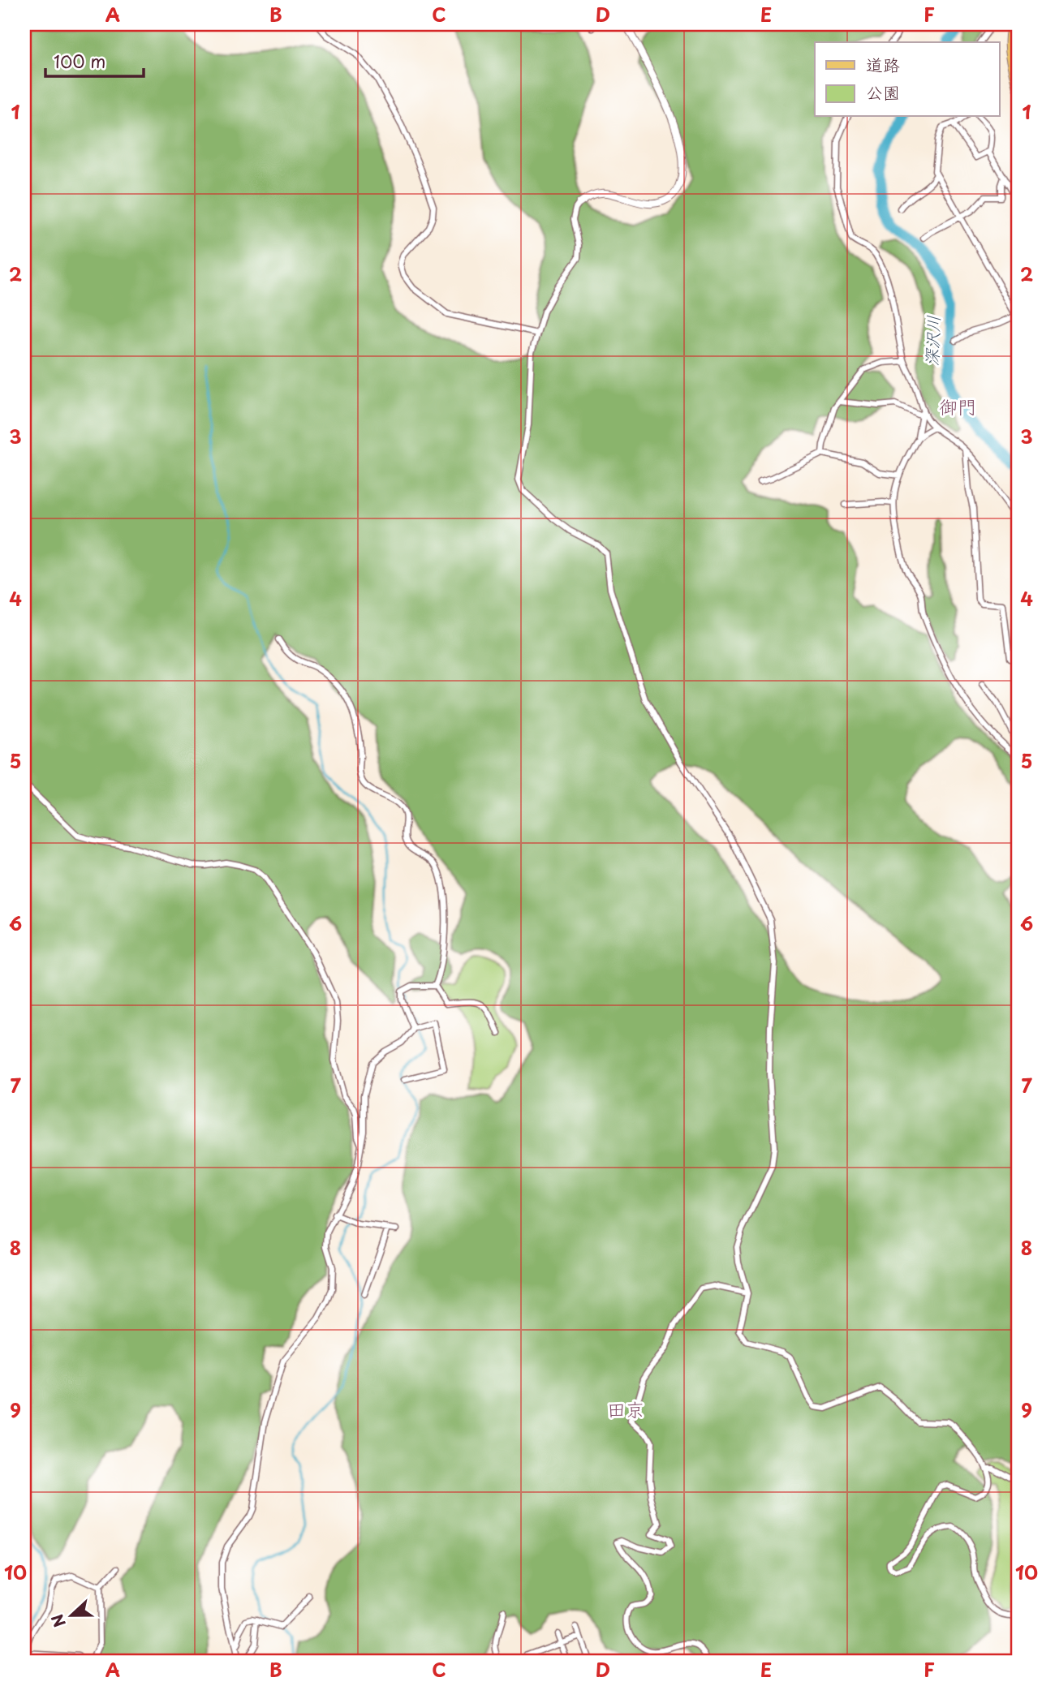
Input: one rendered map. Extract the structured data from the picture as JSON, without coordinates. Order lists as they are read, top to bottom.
{
  "districts": ["御門", "田京"],
  "water": ["深沢川"],
  "legend": ["道路", "公園"],
  "scale_bar": "100 m",
  "north": "left",
  "grid": {
    "columns": [
      "A",
      "B",
      "C",
      "D",
      "E",
      "F"
    ],
    "rows": [
      "1",
      "2",
      "3",
      "4",
      "5",
      "6",
      "7",
      "8",
      "9",
      "10"
    ]
  }
}
